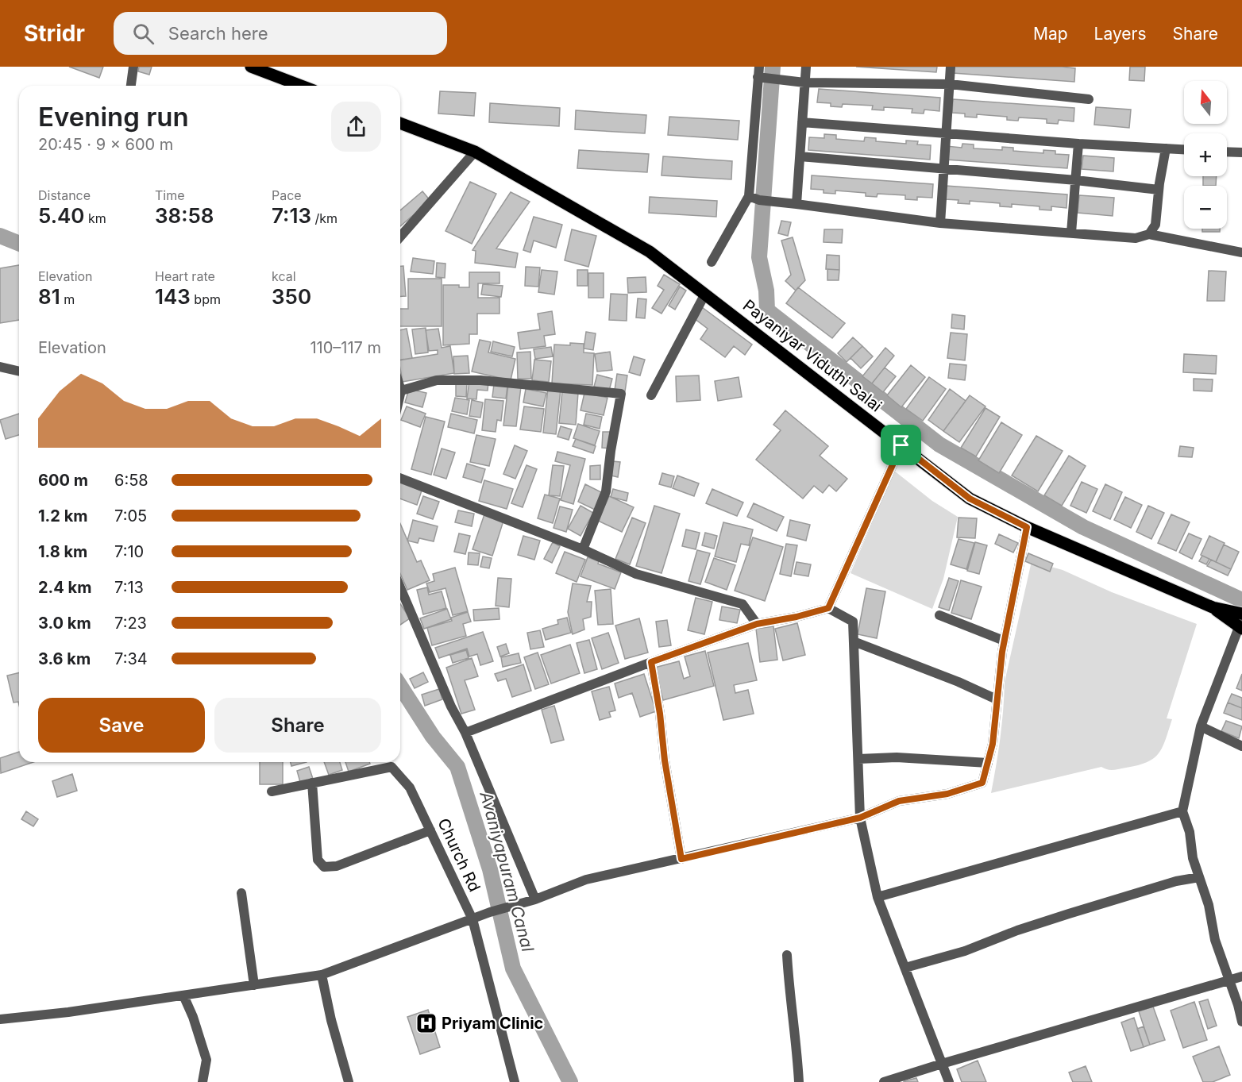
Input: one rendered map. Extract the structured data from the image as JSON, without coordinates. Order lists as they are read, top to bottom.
{
  "streets": {
    "main road": ["Payaniyar Viduthi Salai"],
    "street": ["Church Rd"]
  },
  "water": ["Avaniyapuram Canal"],
  "places": {
    "hospital": ["Priyam Clinic"]
  },
  "north": "top",
  "page": {
    "header": "Stridr",
    "search": "Search here",
    "nav": ["Map", "Layers", "Share"],
    "map_buttons": ["+", "−"],
    "heading": ["Evening run", "20:45 · 9 × 600 m"],
    "stats": [
      ["Distance", "5.40 km"],
      ["Time", "38:58"],
      ["Pace", "7:13 /km"],
      ["Elevation", "81 m"],
      ["Heart rate", "143 bpm"],
      ["kcal", "350"]
    ],
    "chart": ["Elevation", "110–117 m"],
    "list": [
      {
        "name": "600 m",
        "note": "6:58"
      },
      {
        "name": "1.2 km",
        "note": "7:05"
      },
      {
        "name": "1.8 km",
        "note": "7:10"
      },
      {
        "name": "2.4 km",
        "note": "7:13"
      },
      {
        "name": "3.0 km",
        "note": "7:23"
      },
      {
        "name": "3.6 km",
        "note": "7:34"
      }
    ],
    "buttons": ["Save", "Share"]
  }
}
